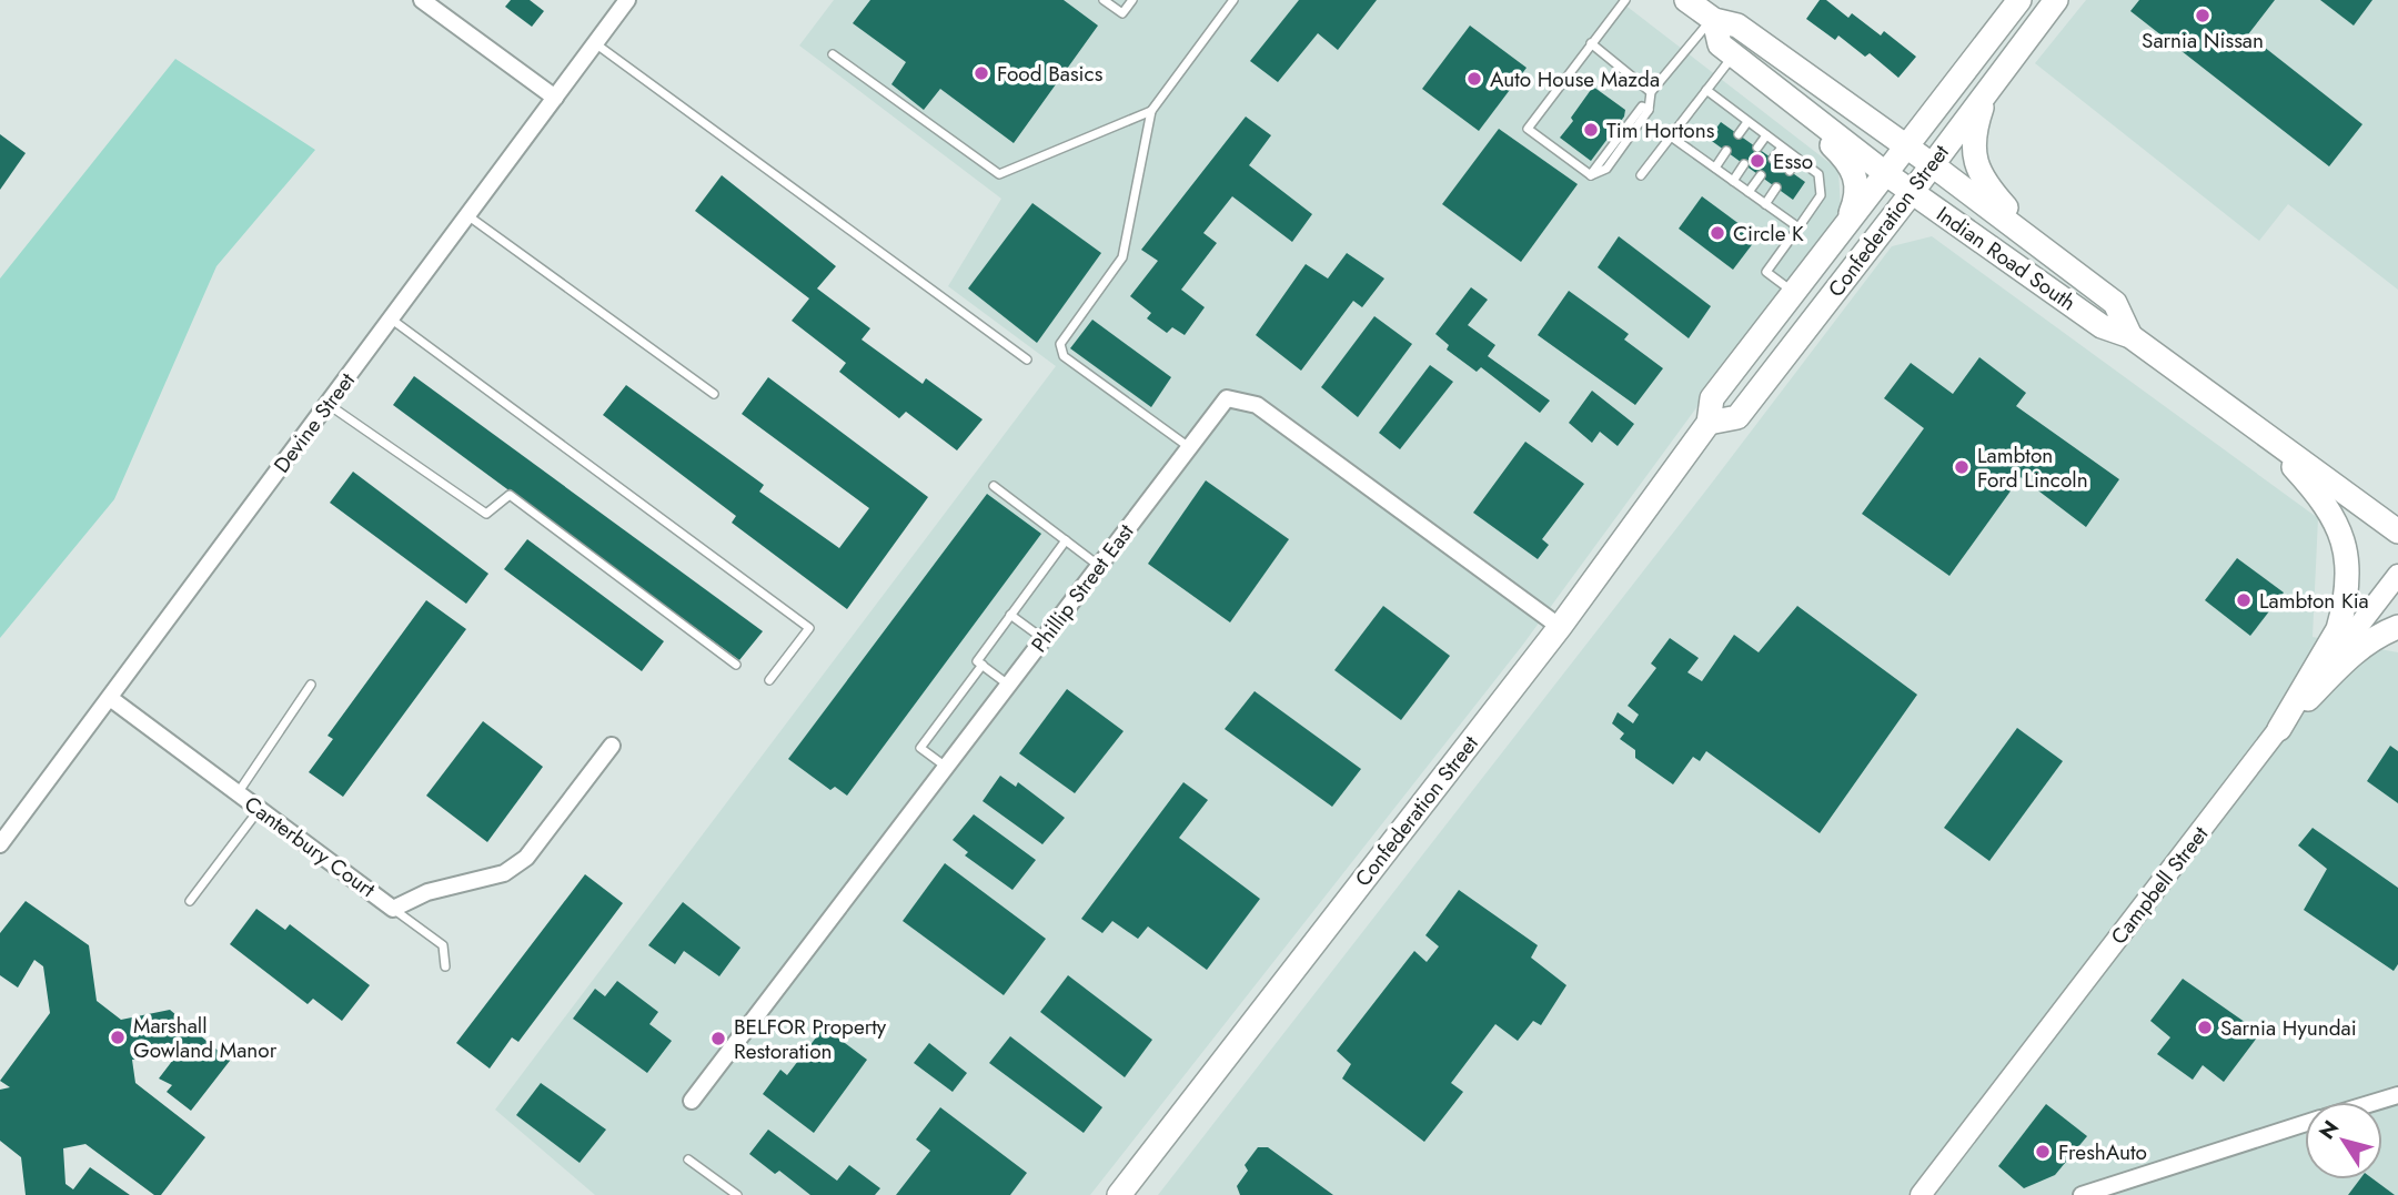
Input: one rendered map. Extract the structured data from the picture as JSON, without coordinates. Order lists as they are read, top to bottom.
{
  "streets": {
    "main road": ["Confederation Street", "Indian Road South"],
    "street": [
      "Devine Street",
      "Phillip Street East",
      "Canterbury Court",
      "Campbell Street"
    ]
  },
  "crossings": [
    ["Confederation Street", "Indian Road South"],
    ["Confederation Street", "Phillip Street East"],
    ["Devine Street", "Canterbury Court"]
  ],
  "places": [
    "Sarnia Nissan",
    "Food Basics",
    "Auto House Mazda",
    "Tim Hortons",
    "Esso",
    "Circle K",
    "Lambton Ford Lincoln",
    "Lambton Kia",
    "Sarnia Hyundai",
    "Marshall Gowland Manor",
    "BELFOR Property Restoration",
    "FreshAuto"
  ],
  "north": "top left"
}
